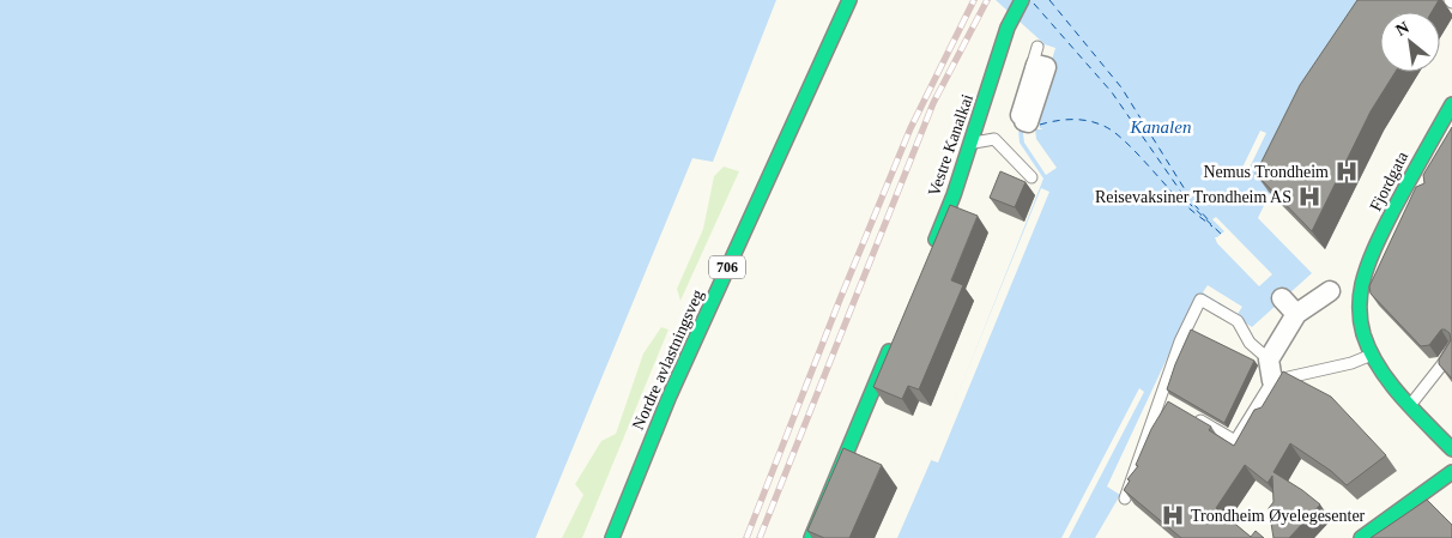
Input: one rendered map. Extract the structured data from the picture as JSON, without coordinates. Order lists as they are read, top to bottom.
{
  "streets": {
    "main road": [
      "Vestre Kanalkai",
      "Fjordgata",
      "706",
      "Nordre avlastningsveg"
    ]
  },
  "water": ["Kanalen"],
  "places": {
    "hospital": ["Nemus Trondheim", "Reisevaksiner Trondheim AS", "Trondheim Øyelegesenter"]
  },
  "north": "top left"
}
